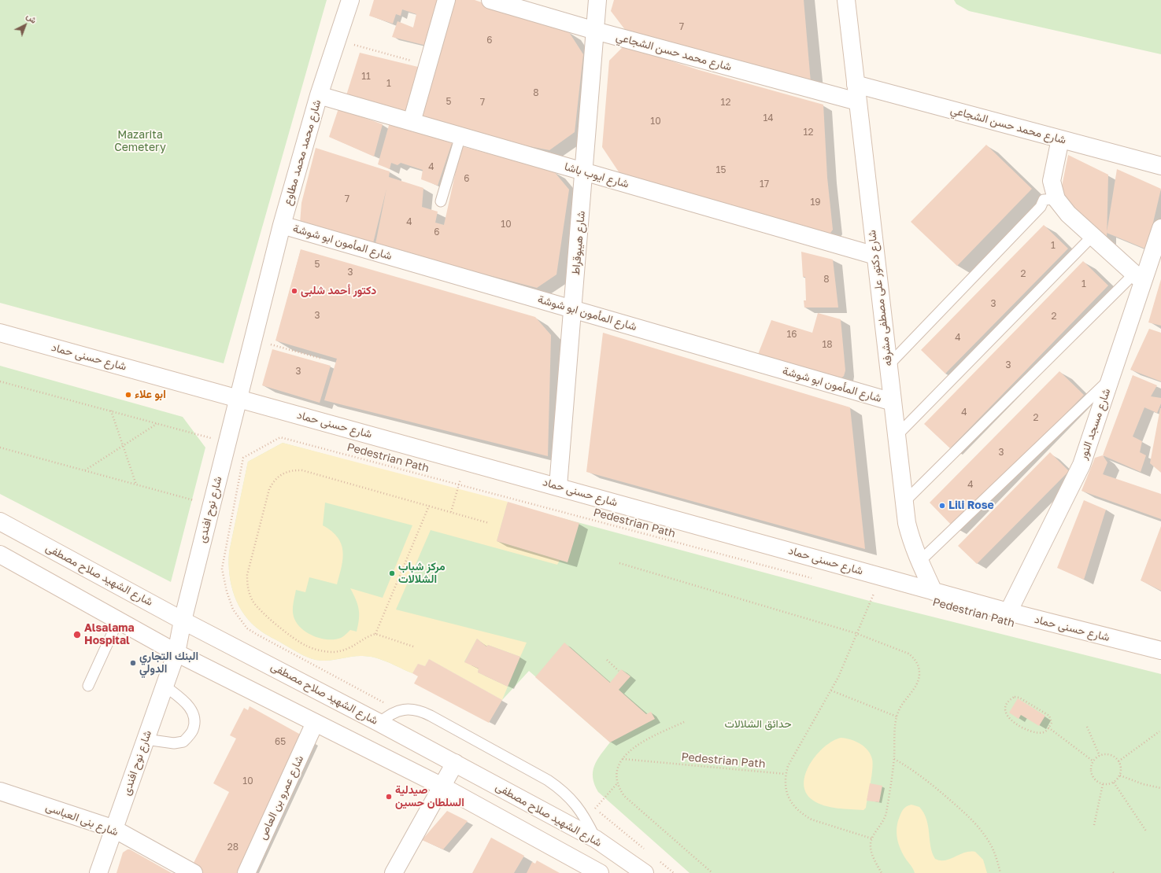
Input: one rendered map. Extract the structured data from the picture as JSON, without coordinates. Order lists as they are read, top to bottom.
{
  "streets": {
    "street": [
      "شارع محمد حسن الشجاعي",
      "شارع محمد محمد مطاوع",
      "شارع ايوب باشا",
      "شارع المأمون ابو شوشة",
      "شارع هيبوقراط",
      "شارع دكتور على مصطفى مشرفه",
      "شارع حسنى حماد",
      "شارع مسجد النور",
      "شارع نوح افندى",
      "شارع الشهيد صلاح مصطفى",
      "شارع عمرو بن العاص",
      "شارع بنى العباسى"
    ],
    "path": ["Pedestrian Path"]
  },
  "crossings": [
    ["شارع محمد حسن الشجاعي", "شارع هيبوقراط"],
    ["شارع محمد حسن الشجاعي", "شارع دكتور على مصطفى مشرفه"],
    ["شارع محمد محمد مطاوع", "شارع ايوب باشا"],
    ["شارع محمد محمد مطاوع", "شارع المأمون ابو شوشة"],
    ["شارع محمد محمد مطاوع", "شارع حسنى حماد"],
    ["شارع محمد محمد مطاوع", "شارع نوح افندى"],
    ["شارع ايوب باشا", "شارع هيبوقراط"],
    ["شارع ايوب باشا", "شارع دكتور على مصطفى مشرفه"],
    ["شارع المأمون ابو شوشة", "شارع هيبوقراط"],
    ["شارع المأمون ابو شوشة", "شارع دكتور على مصطفى مشرفه"],
    ["شارع هيبوقراط", "شارع حسنى حماد"],
    ["شارع دكتور على مصطفى مشرفه", "شارع حسنى حماد"],
    ["شارع حسنى حماد", "شارع مسجد النور"],
    ["شارع حسنى حماد", "شارع نوح افندى"],
    ["شارع نوح افندى", "شارع الشهيد صلاح مصطفى"],
    ["شارع نوح افندى", "شارع بنى العباسى"]
  ],
  "parks": ["Mazarita Cemetery", "حدائق الشلالات"],
  "places": [
    "دكتور أحمد شلبى",
    "ابو علاء",
    "Lili Rose",
    "مركز شباب الشلالات",
    "Alsalama Hospital",
    "البنك التجاري الدولي",
    "صيدلية السلطان حسين"
  ],
  "house_numbers": [
    "7",
    "6",
    "11",
    "1",
    "8",
    "5",
    "7",
    "12",
    "14",
    "10",
    "12",
    "4",
    "15",
    "6",
    "17",
    "7",
    "19",
    "4",
    "10",
    "6",
    "1",
    "5",
    "3",
    "2",
    "8",
    "1",
    "3",
    "3",
    "2",
    "16",
    "4",
    "18",
    "3",
    "3",
    "4",
    "2",
    "3",
    "4",
    "65",
    "10",
    "28"
  ],
  "north": "top right"
}
